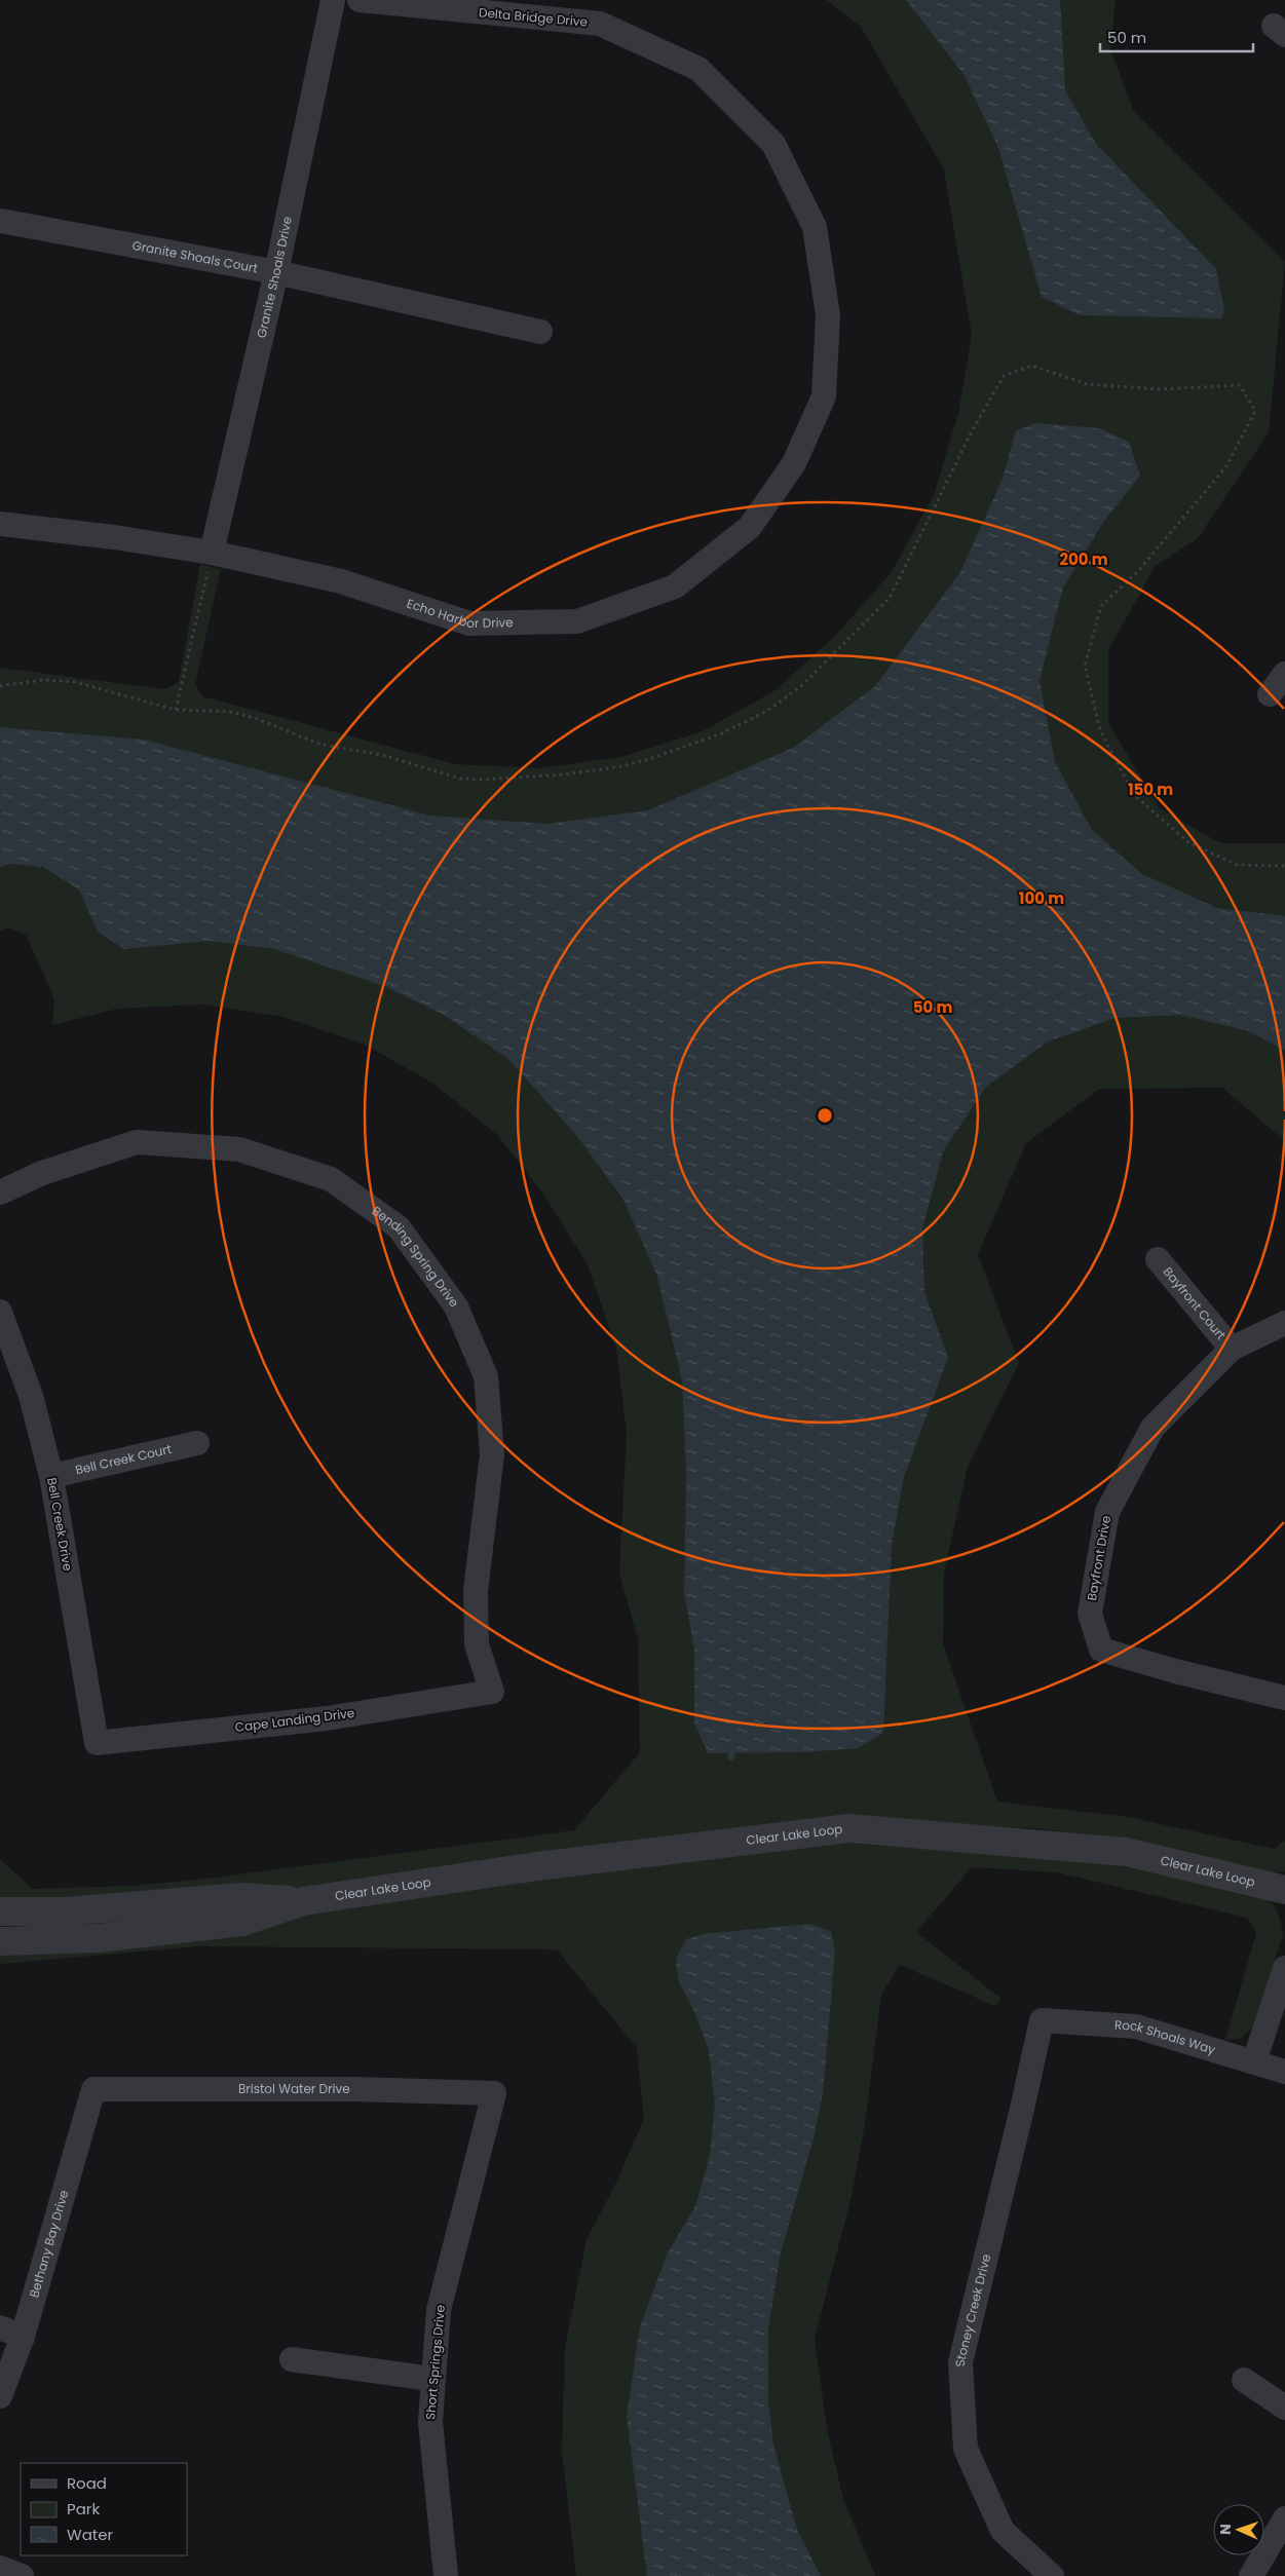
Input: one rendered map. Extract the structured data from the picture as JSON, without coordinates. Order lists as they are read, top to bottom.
{
  "streets": {
    "street": [
      "Delta Bridge Drive",
      "Granite Shoals Court",
      "Granite Shoals Drive",
      "Echo Harbor Drive",
      "Bending Spring Drive",
      "Bayfront Court",
      "Bell Creek Court",
      "Bell Creek Drive",
      "Bayfront Drive",
      "Cape Landing Drive",
      "Clear Lake Loop",
      "Rock Shoals Way",
      "Bristol Water Drive",
      "Bethany Bay Drive",
      "Stoney Creek Drive",
      "Short Springs Drive"
    ]
  },
  "crossings": [
    ["Delta Bridge Drive", "Echo Harbor Drive"],
    ["Granite Shoals Court", "Granite Shoals Drive"],
    ["Granite Shoals Drive", "Echo Harbor Drive"],
    ["Bending Spring Drive", "Cape Landing Drive"],
    ["Bayfront Court", "Bayfront Drive"],
    ["Bell Creek Court", "Bell Creek Drive"],
    ["Bell Creek Drive", "Cape Landing Drive"],
    ["Rock Shoals Way", "Stoney Creek Drive"],
    ["Bristol Water Drive", "Bethany Bay Drive"],
    ["Bristol Water Drive", "Short Springs Drive"]
  ],
  "legend": ["Road", "Park", "Water"],
  "scale_bar": "50 m",
  "north": "left",
  "rings": [
    "200 m",
    "150 m",
    "100 m",
    "50 m"
  ]
}
